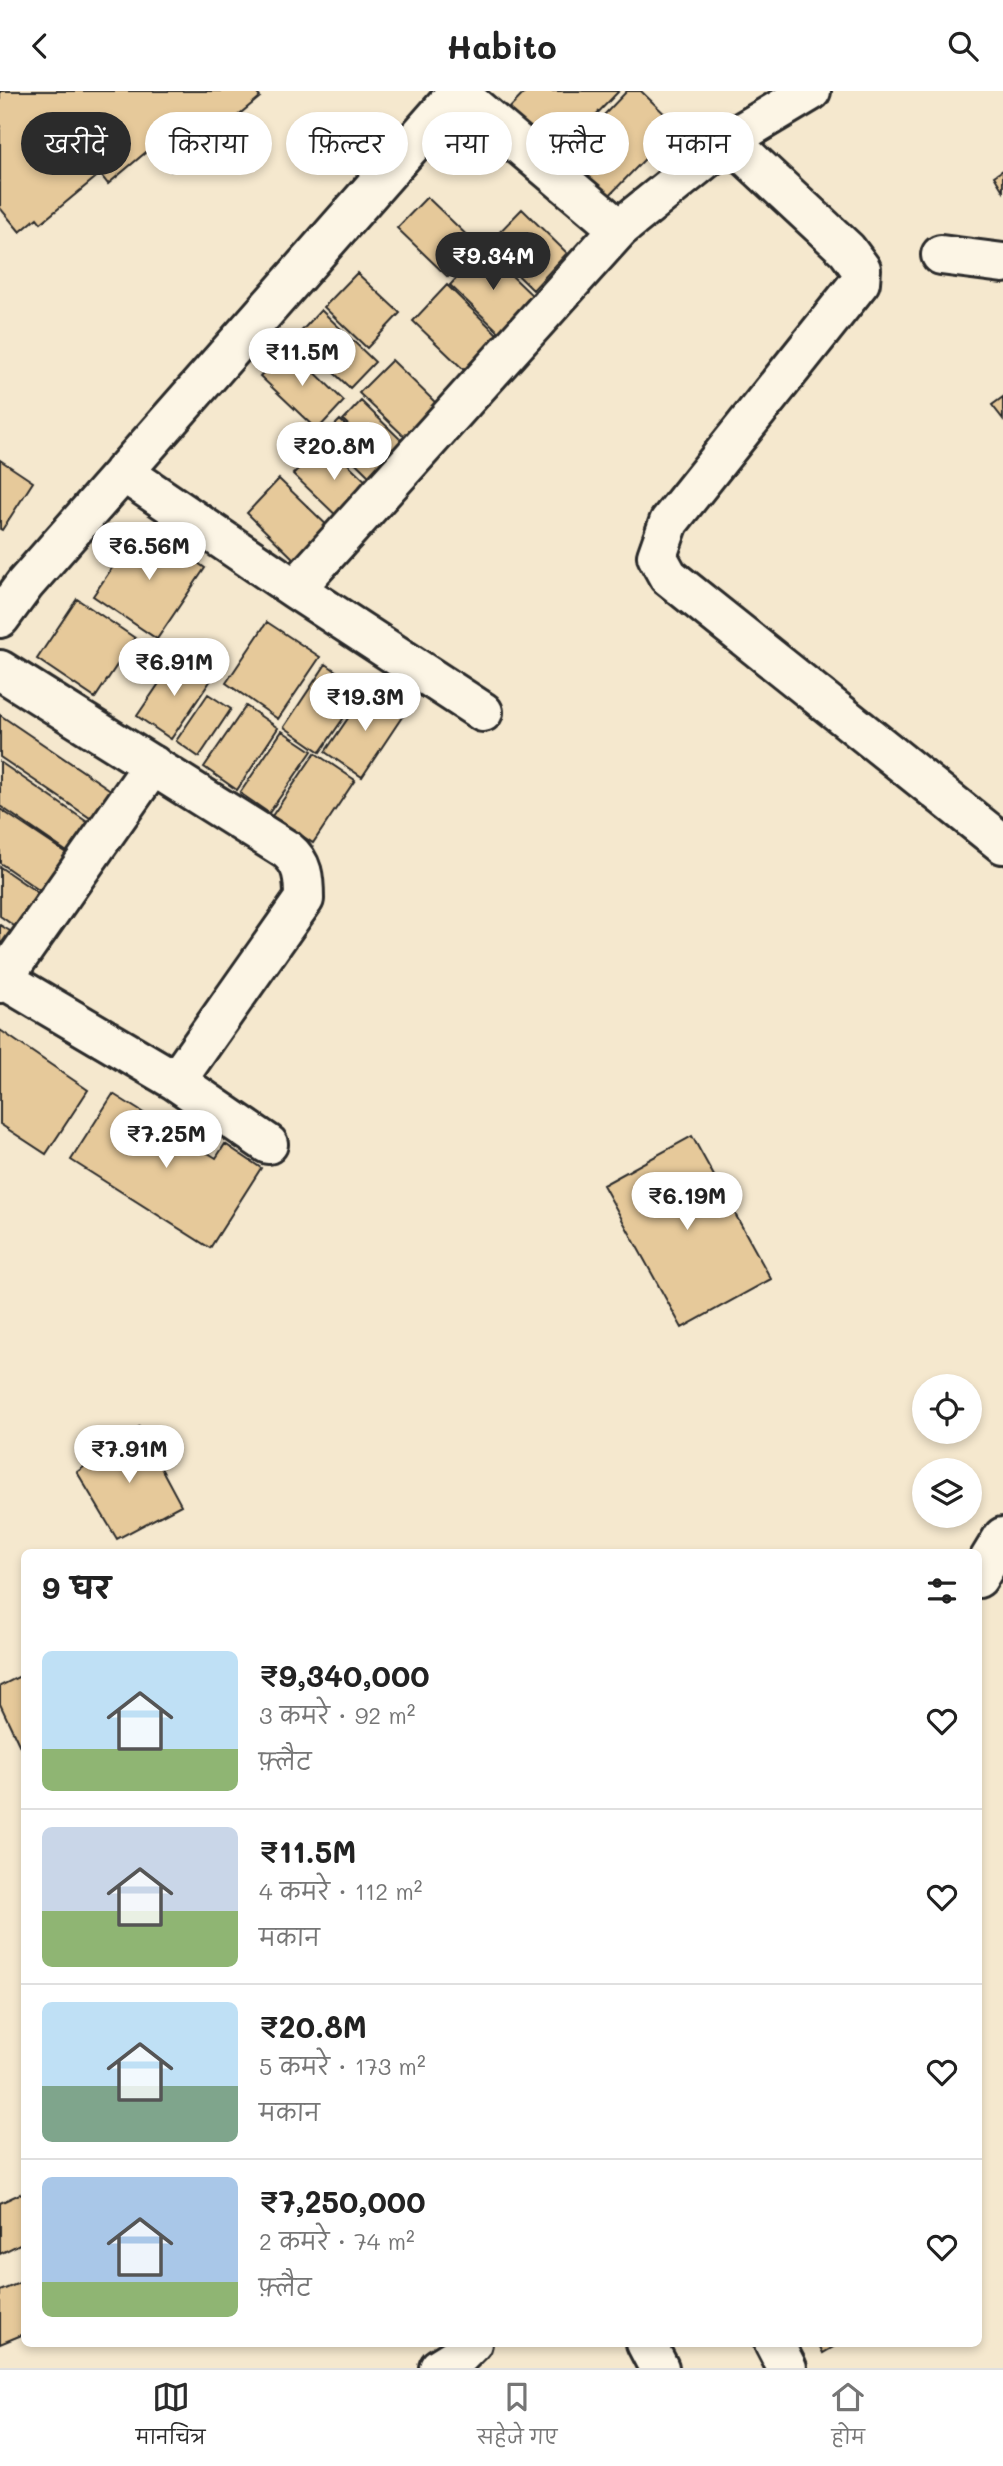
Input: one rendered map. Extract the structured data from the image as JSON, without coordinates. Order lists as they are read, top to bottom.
{
  "page": {
    "header": "Habito",
    "chip": [
      "खरीदें",
      "किराया",
      "फ़िल्टर",
      "नया",
      "फ़्लैट",
      "मकान"
    ],
    "price": [
      "₹9.34M",
      "₹11.5M",
      "₹20.8M",
      "₹6.56M",
      "₹6.91M",
      "₹19.3M",
      "₹7.25M",
      "₹6.19M",
      "₹7.91M"
    ],
    "heading": "9 घर",
    "list": [
      {
        "name": "₹9,340,000",
        "note": "3 कमरे · 92 m² · फ़्लैट"
      },
      {
        "name": "₹11.5M",
        "note": "4 कमरे · 112 m² · मकान"
      },
      {
        "name": "₹20.8M",
        "note": "5 कमरे · 173 m² · मकान"
      },
      {
        "name": "₹7,250,000",
        "note": "2 कमरे · 74 m² · फ़्लैट"
      }
    ],
    "tabs": ["मानचित्र", "सहेजे गए", "होम"]
  }
}
